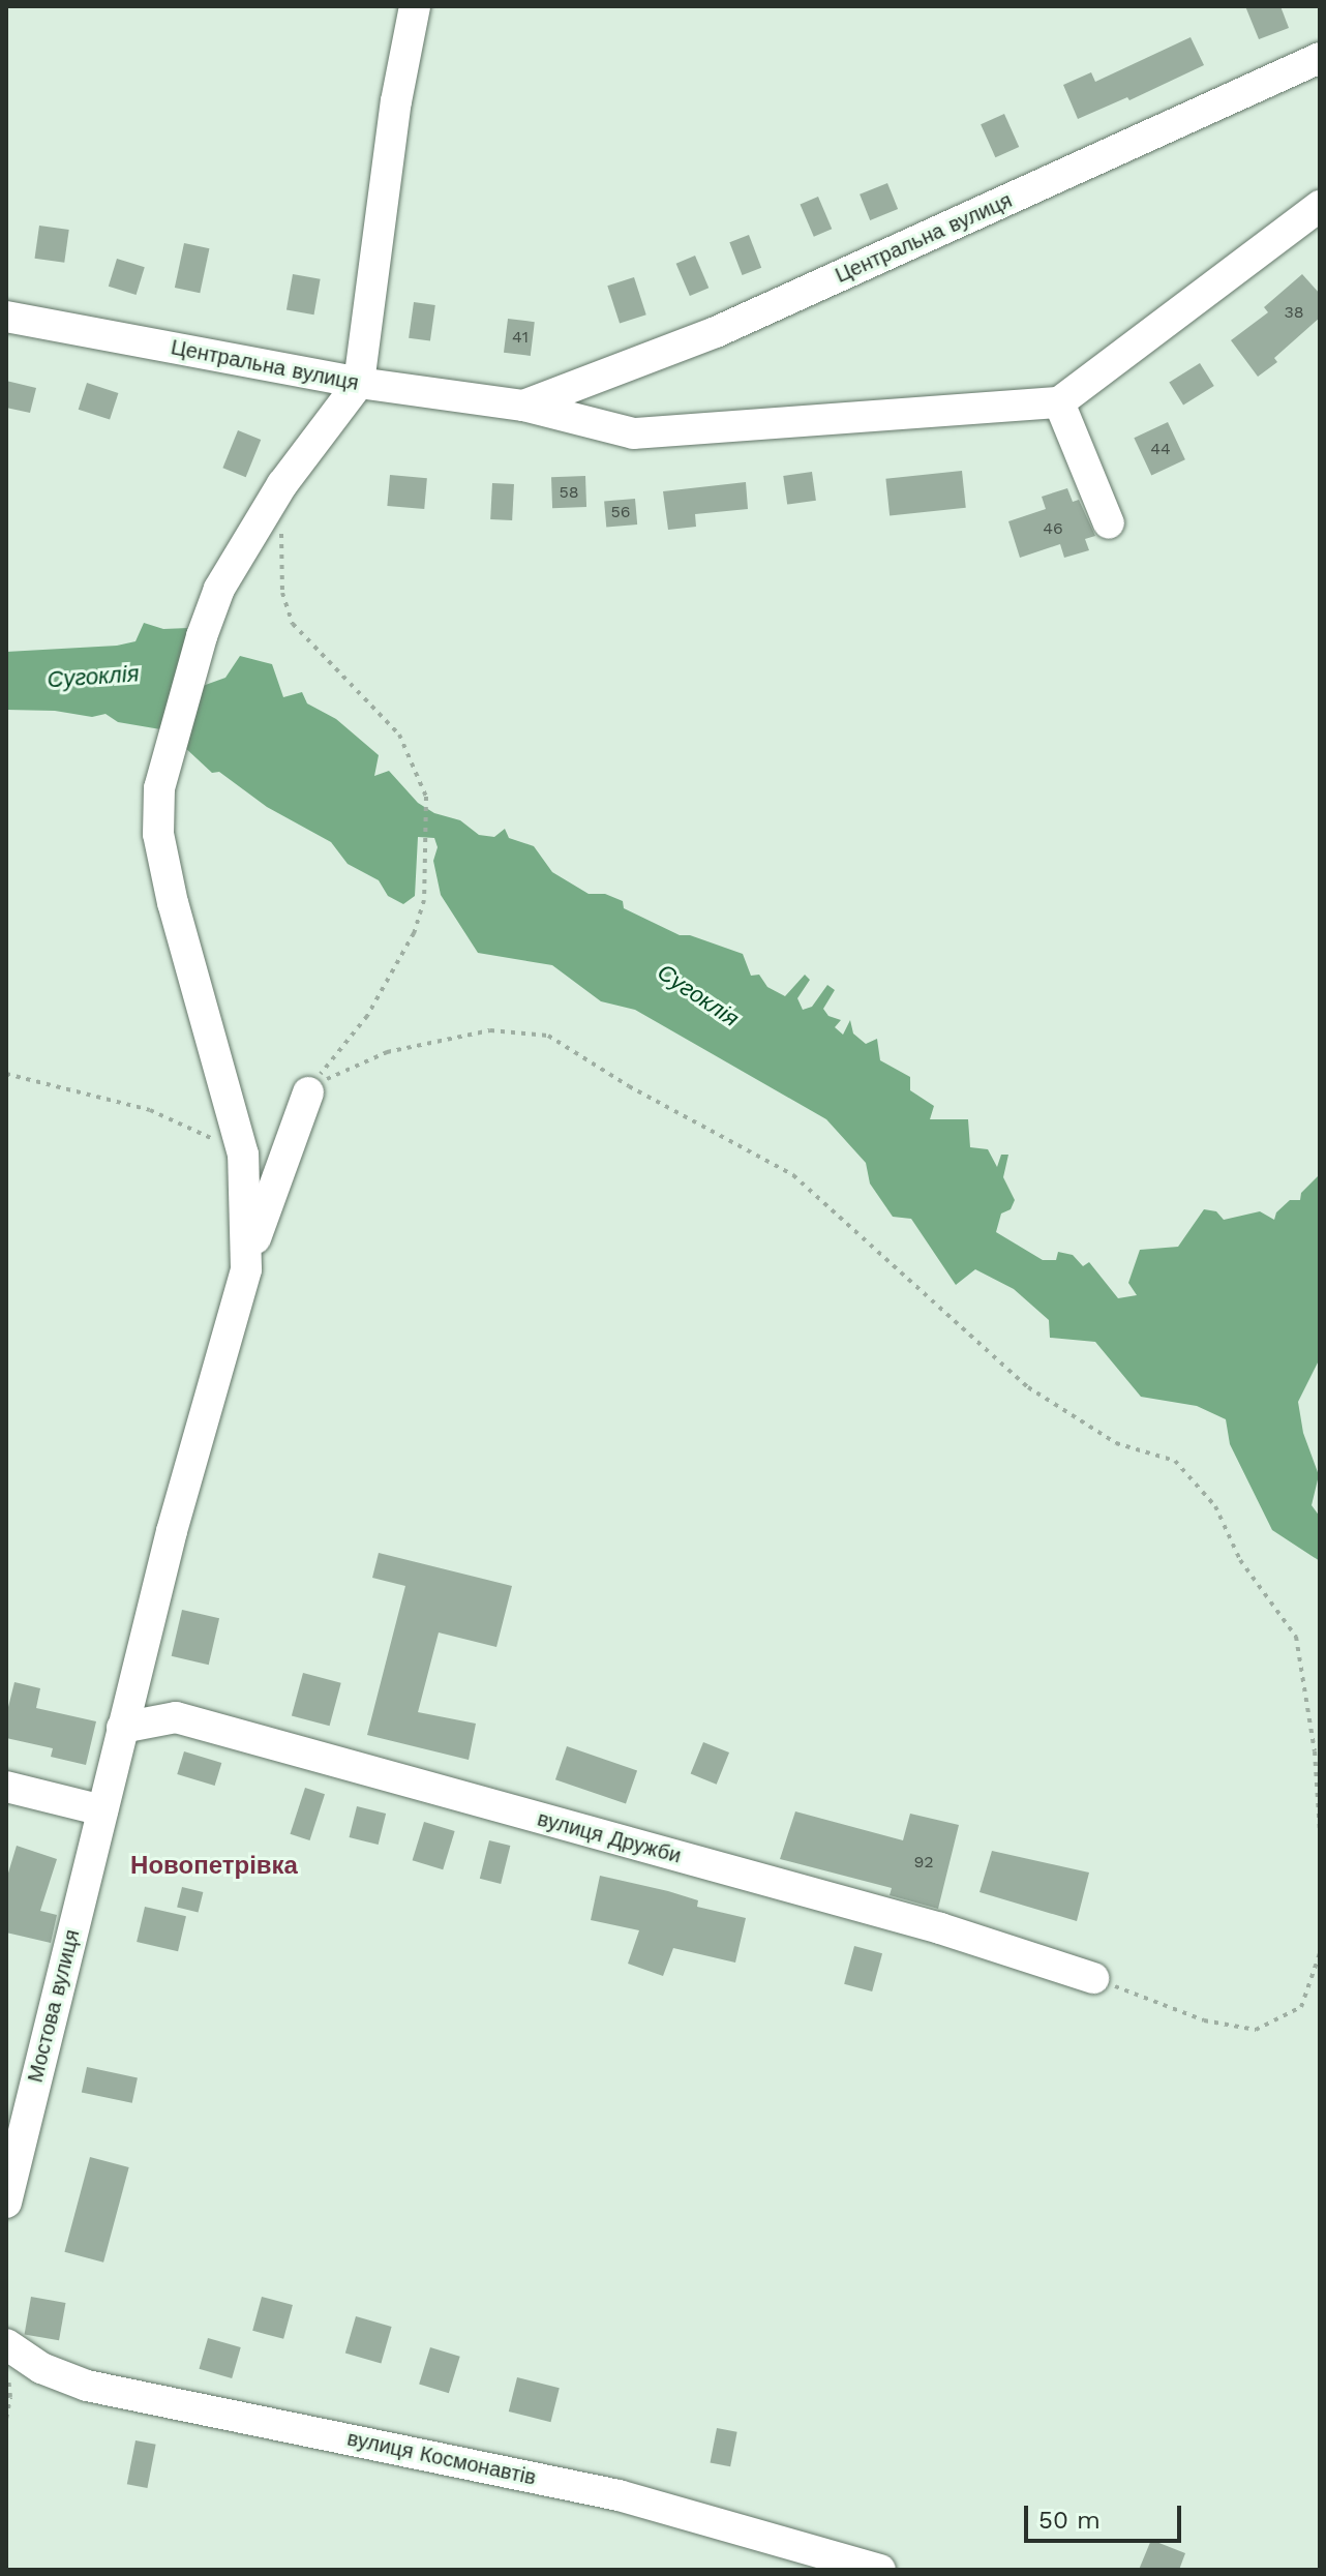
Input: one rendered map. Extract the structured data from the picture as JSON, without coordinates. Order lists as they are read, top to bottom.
{
  "streets": {
    "street": [
      "Центральна вулиця",
      "вулиця Дружби",
      "Мостова вулиця",
      "вулиця Космонавтів"
    ]
  },
  "crossings": [
    ["вулиця Дружби", "Мостова вулиця"]
  ],
  "districts": ["Новопетрівка"],
  "water": ["Сугоклія"],
  "house_numbers": [
    "38",
    "41",
    "44",
    "58",
    "56",
    "46",
    "92"
  ],
  "scale_bar": "50 m"
}
